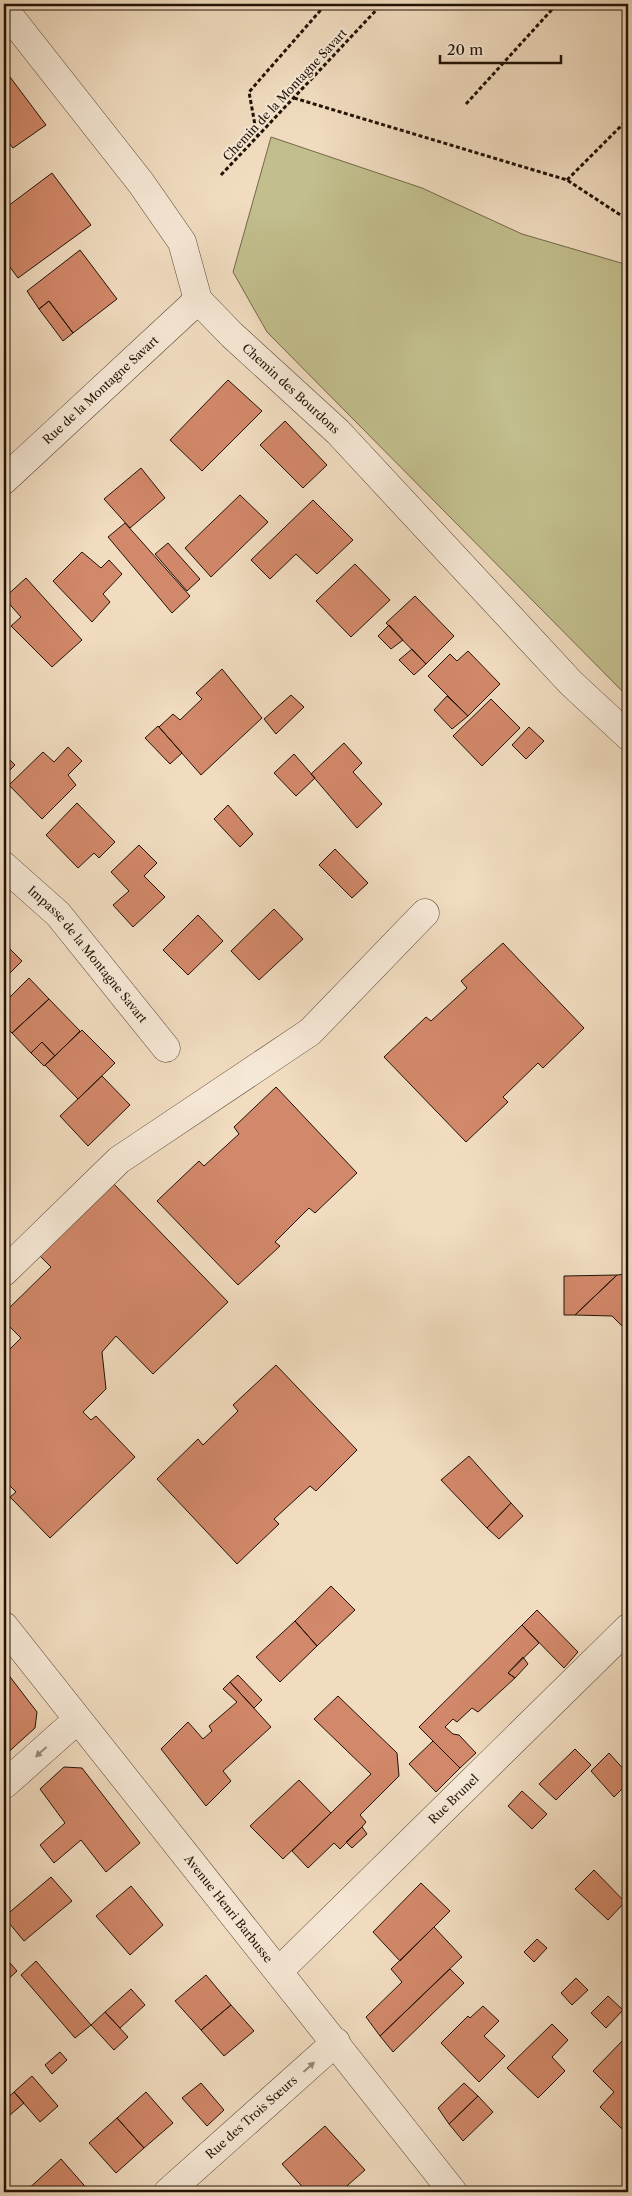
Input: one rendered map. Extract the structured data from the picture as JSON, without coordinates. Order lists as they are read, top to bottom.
{
  "streets": {
    "street": [
      "Rue de la Montagne Savart",
      "Chemin des Bourdons",
      "Impasse de la Montagne Savart",
      "Rue Brunel",
      "Avenue Henri Barbusse",
      "Rue des Trois Sœurs"
    ],
    "path": ["Chemin de la Montagne Savart"]
  },
  "crossings": [
    ["Rue de la Montagne Savart", "Chemin des Bourdons"],
    ["Rue Brunel", "Avenue Henri Barbusse"],
    ["Avenue Henri Barbusse", "Rue des Trois Sœurs"]
  ],
  "one_way": ["Rue des Trois Sœurs"],
  "scale_bar": "20 m"
}
